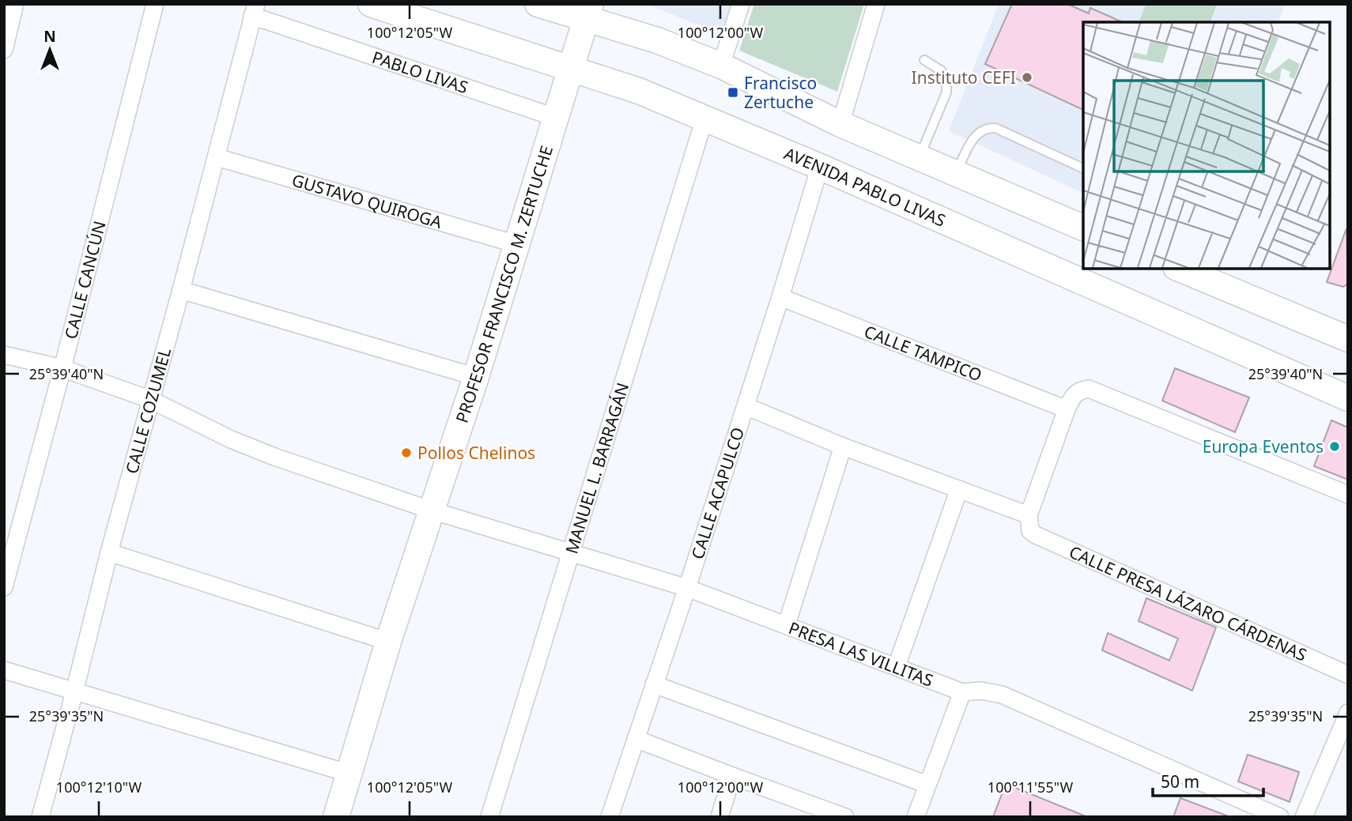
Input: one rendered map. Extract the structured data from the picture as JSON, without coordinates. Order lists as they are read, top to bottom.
{
  "streets": {
    "main road": ["AVENIDA PABLO LIVAS", "PROFESOR FRANCISCO M. ZERTUCHE"],
    "street": [
      "PABLO LIVAS",
      "GUSTAVO QUIROGA",
      "CALLE CANCÚN",
      "CALLE TAMPICO",
      "CALLE COZUMEL",
      "MANUEL L. BARRAGÁN",
      "CALLE ACAPULCO",
      "CALLE PRESA LÁZARO CÁRDENAS",
      "PRESA LAS VILLITAS"
    ]
  },
  "crossings": [
    ["PABLO LIVAS", "PROFESOR FRANCISCO M. ZERTUCHE"],
    ["PABLO LIVAS", "CALLE COZUMEL"],
    ["AVENIDA PABLO LIVAS", "PROFESOR FRANCISCO M. ZERTUCHE"],
    ["AVENIDA PABLO LIVAS", "MANUEL L. BARRAGÁN"],
    ["AVENIDA PABLO LIVAS", "CALLE ACAPULCO"],
    ["GUSTAVO QUIROGA", "PROFESOR FRANCISCO M. ZERTUCHE"],
    ["GUSTAVO QUIROGA", "CALLE COZUMEL"],
    ["CALLE CANCÚN", "PRESA LAS VILLITAS"],
    ["PROFESOR FRANCISCO M. ZERTUCHE", "PRESA LAS VILLITAS"],
    ["CALLE TAMPICO", "CALLE ACAPULCO"],
    ["CALLE COZUMEL", "PRESA LAS VILLITAS"],
    ["MANUEL L. BARRAGÁN", "PRESA LAS VILLITAS"],
    ["CALLE ACAPULCO", "CALLE PRESA LÁZARO CÁRDENAS"],
    ["CALLE ACAPULCO", "PRESA LAS VILLITAS"]
  ],
  "places": {
    "other": ["Instituto CEFI", "Europa Eventos", "Pollos Chelinos"],
    "transit": ["Francisco Zertuche"]
  },
  "scale_bar": "50 m",
  "north": "top",
  "coordinates": [
    "100°12'05\"W",
    "100°12'00\"W",
    "25°39'40\"N",
    "25°39'35\"N",
    "100°12'10\"W",
    "100°11'55\"W"
  ]
}
